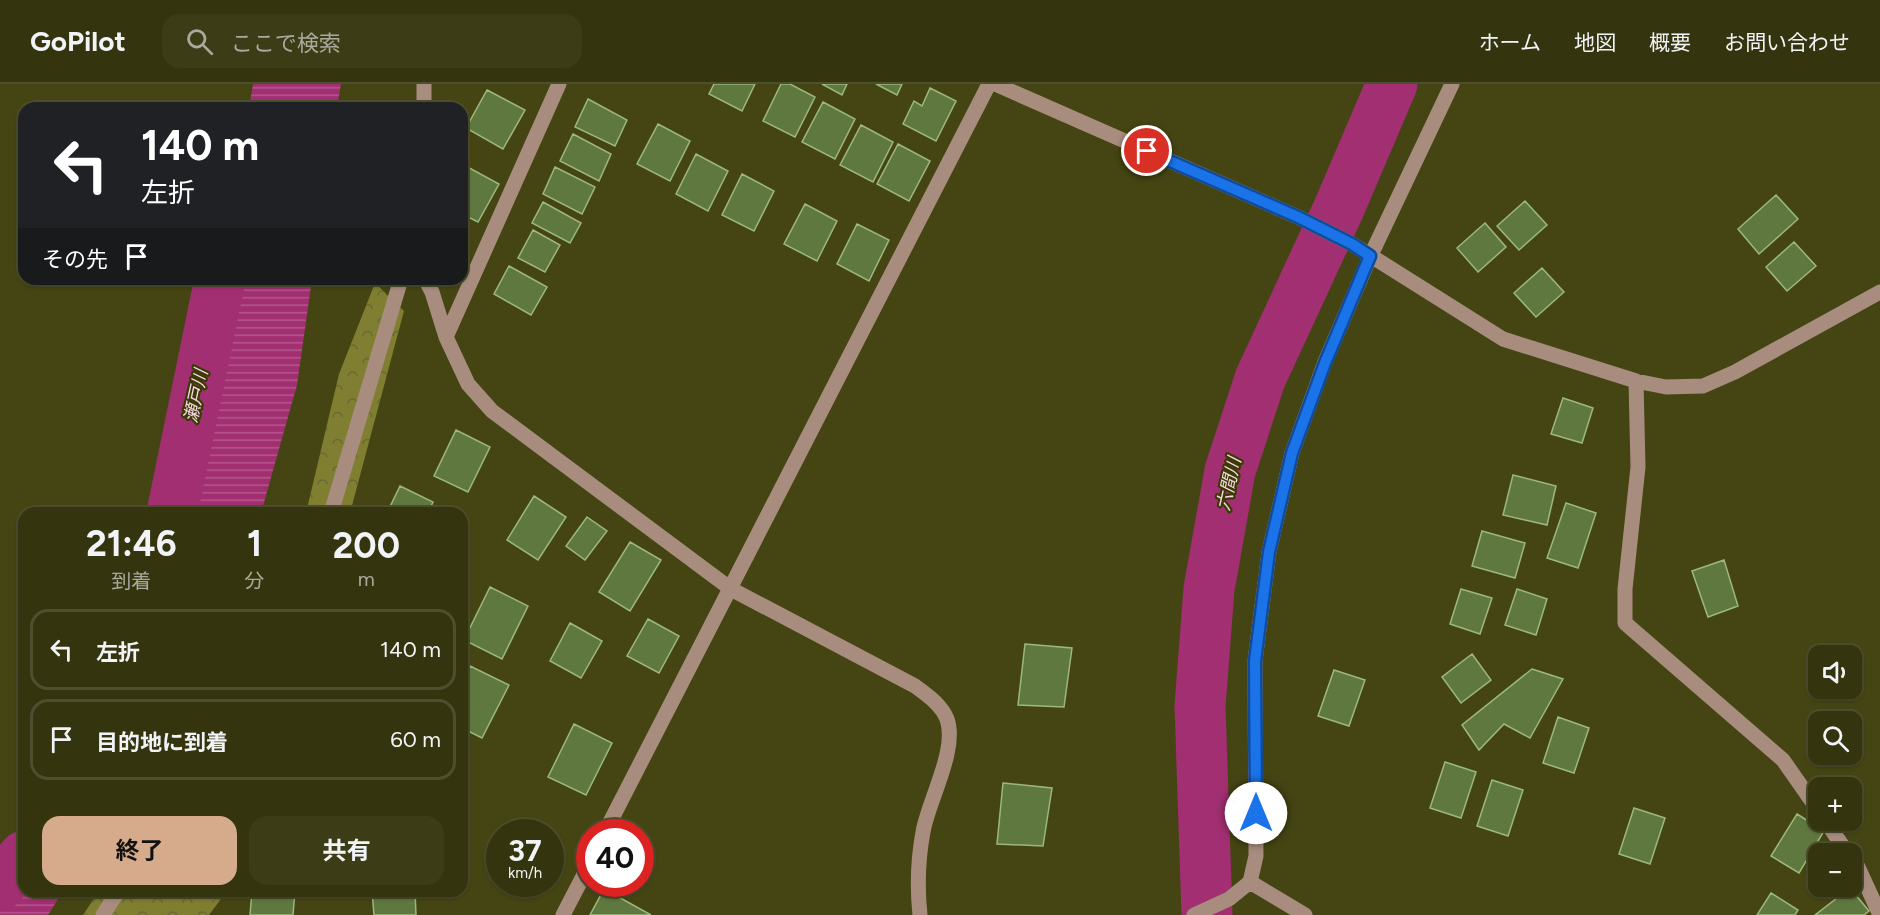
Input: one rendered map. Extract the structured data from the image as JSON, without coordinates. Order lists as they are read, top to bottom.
{
  "water": ["瀬戸川", "六間川"],
  "page": {
    "header": "GoPilot",
    "search": "ここで検索",
    "nav": [
      "ホーム",
      "地図",
      "概要",
      "お問い合わせ"
    ],
    "turn": ["140 m", "左折"],
    "then": "その先",
    "eta": [
      "21:46",
      "到着",
      "1",
      "分",
      "200",
      "m"
    ],
    "list": [
      {
        "name": "左折",
        "value": "140 m"
      },
      {
        "name": "目的地に到着",
        "value": "60 m"
      }
    ],
    "map_buttons": ["+", "−"],
    "buttons": ["終了", "共有"],
    "speed": "37 km/h",
    "limit": "40"
  }
}
